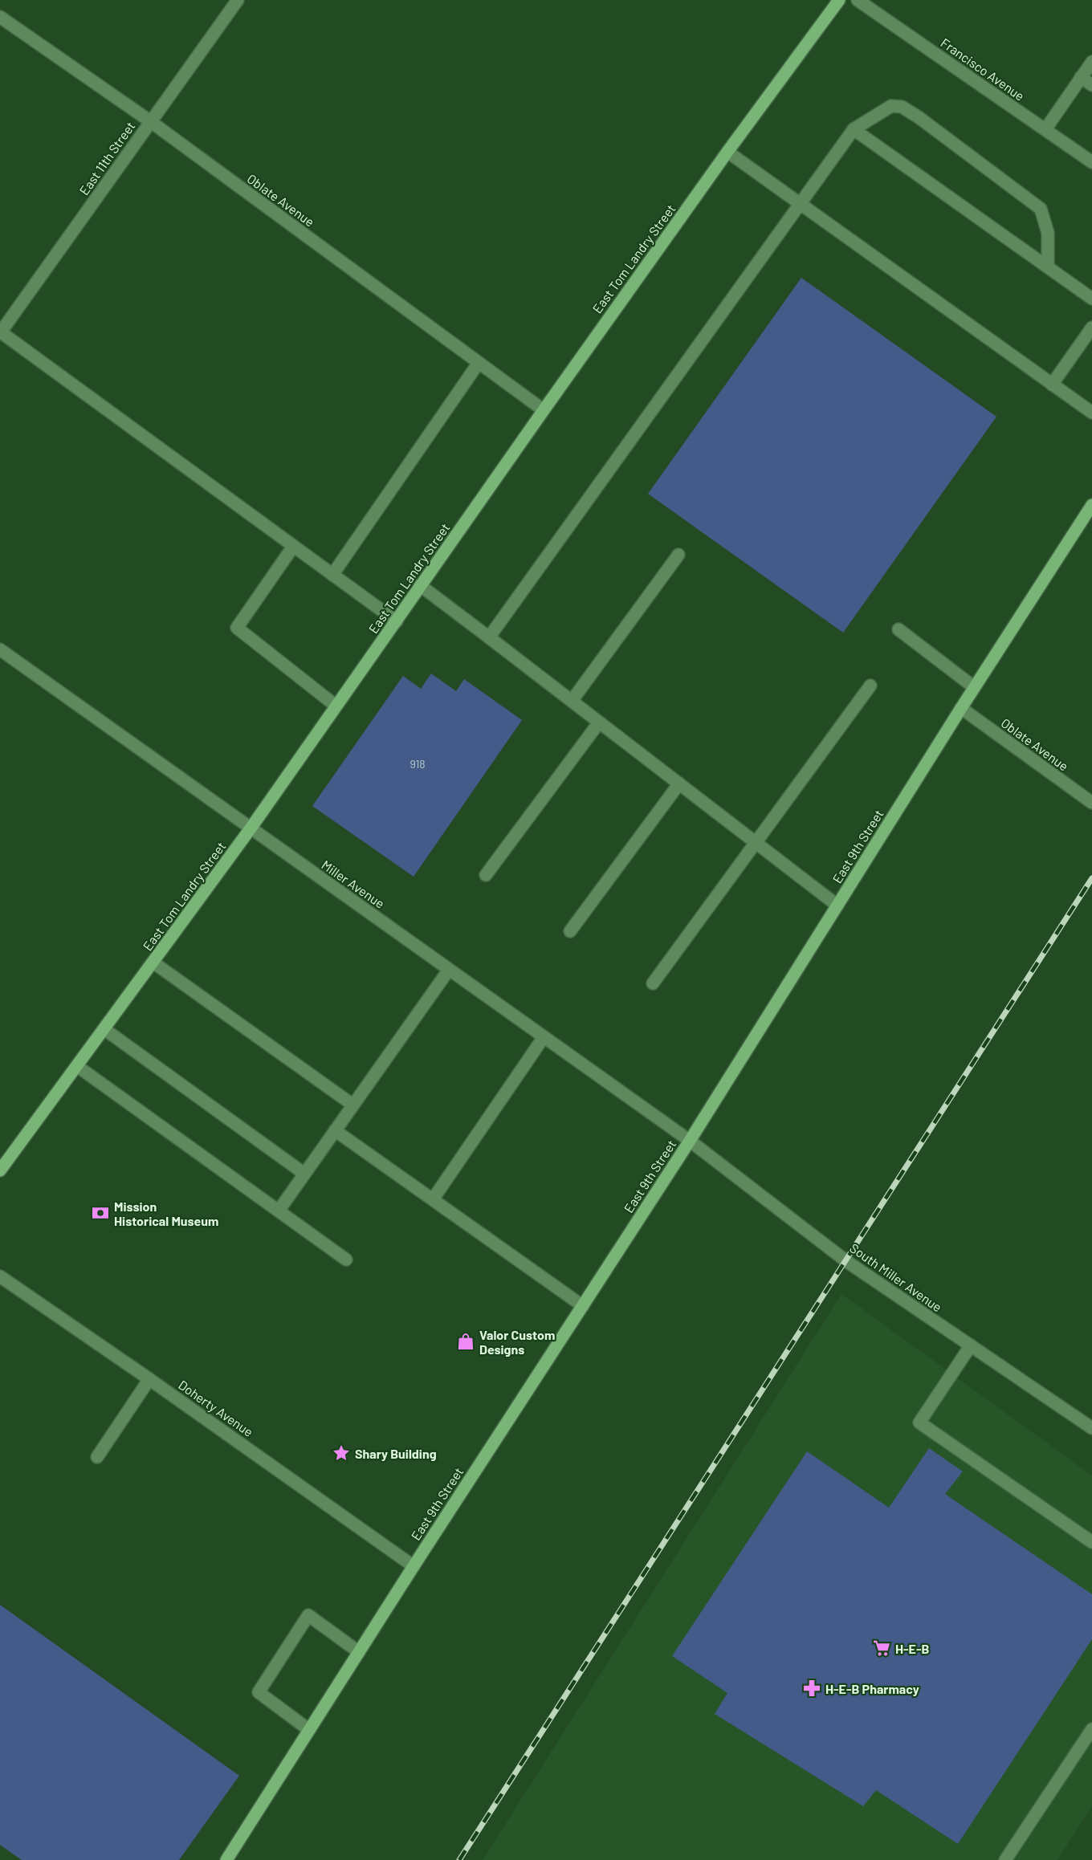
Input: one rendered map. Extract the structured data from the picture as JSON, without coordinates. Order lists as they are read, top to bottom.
{
  "streets": {
    "main road": ["East Tom Landry Street", "East 9th Street"],
    "street": [
      "Francisco Avenue",
      "East 11th Street",
      "Oblate Avenue",
      "Miller Avenue",
      "South Miller Avenue",
      "Doherty Avenue"
    ]
  },
  "crossings": [
    ["East 11th Street", "Oblate Avenue"],
    ["Oblate Avenue", "East Tom Landry Street"],
    ["Oblate Avenue", "East 9th Street"],
    ["East Tom Landry Street", "Miller Avenue"],
    ["East 9th Street", "Miller Avenue"],
    ["East 9th Street", "South Miller Avenue"],
    ["East 9th Street", "Doherty Avenue"],
    ["Miller Avenue", "South Miller Avenue"]
  ],
  "places": {
    "bank": ["Mission Historical Museum"],
    "shop": ["Valor Custom Designs"],
    "place": ["Shary Building"],
    "supermarket": ["H-E-B"],
    "pharmacy": ["H-E-B Pharmacy"]
  },
  "house_numbers": ["918"]
}
